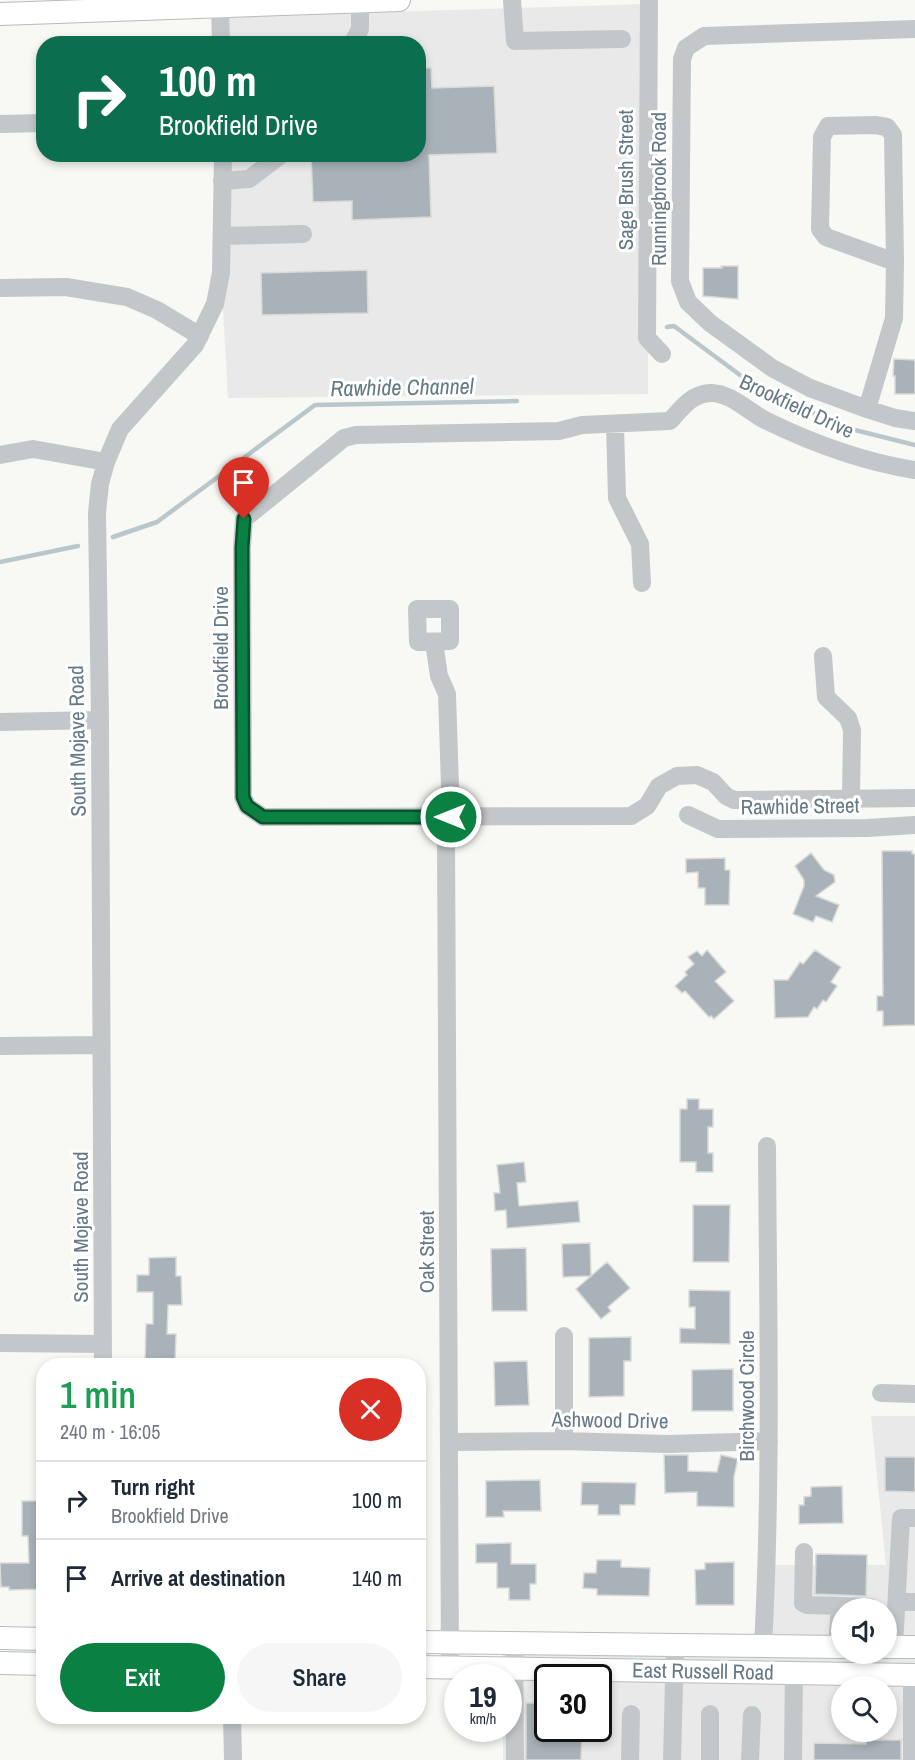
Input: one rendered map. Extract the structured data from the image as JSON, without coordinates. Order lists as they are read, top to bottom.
{
  "streets": {
    "main road": ["East Russell Road"],
    "street": [
      "Sage Brush Street",
      "Runningbrook Road",
      "Brookfield Drive",
      "South Mojave Road",
      "Rawhide Street",
      "Oak Street",
      "Birchwood Circle",
      "Ashwood Drive"
    ]
  },
  "crossings": [
    ["Oak Street", "Ashwood Drive"],
    ["Oak Street", "East Russell Road"],
    ["Birchwood Circle", "Ashwood Drive"],
    ["Birchwood Circle", "East Russell Road"]
  ],
  "water": ["Rawhide Channel"],
  "page": {
    "turn": ["100 m", "Brookfield Drive"],
    "heading": ["1 min", "240 m · 16:05"],
    "list": [
      {
        "name": "Turn right",
        "note": "Brookfield Drive",
        "value": "100 m"
      },
      {
        "name": "Arrive at destination",
        "value": "140 m"
      }
    ],
    "buttons": ["Exit", "Share"],
    "speed": "19 km/h",
    "limit": "30"
  }
}
